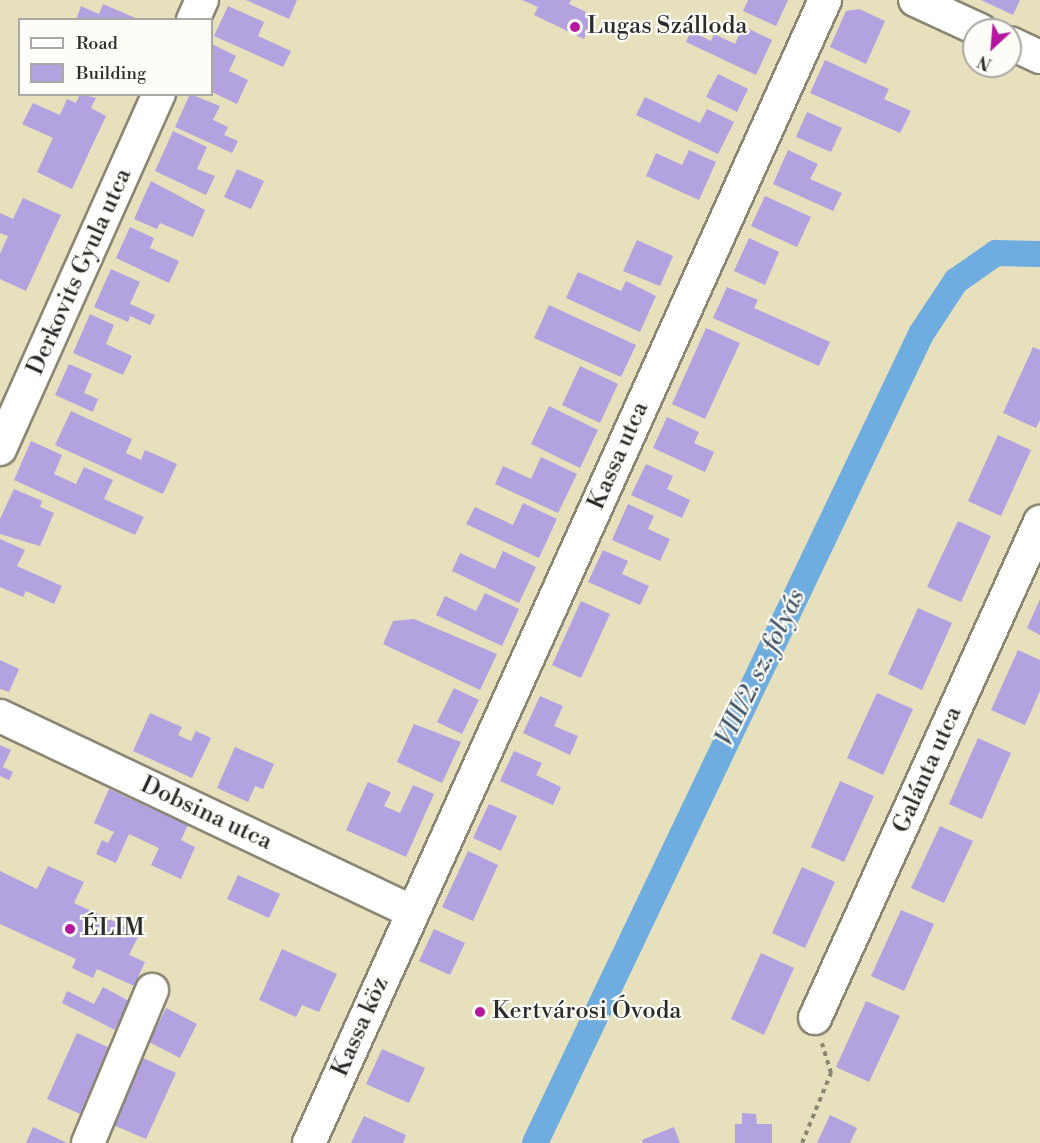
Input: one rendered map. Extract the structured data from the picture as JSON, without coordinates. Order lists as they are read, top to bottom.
{
  "streets": {
    "street": [
      "Derkovits Gyula utca",
      "Kassa utca",
      "Galánta utca",
      "Dobsina utca",
      "Kassa köz"
    ]
  },
  "crossings": [
    ["Kassa utca", "Dobsina utca"],
    ["Kassa utca", "Kassa köz"],
    ["Dobsina utca", "Kassa köz"]
  ],
  "water": ["VIII/2. sz. folyás"],
  "places": ["Lugas Szálloda", "ÉLIM", "Kertvárosi Óvoda"],
  "legend": ["Road", "Building"],
  "north": "bottom left"
}
